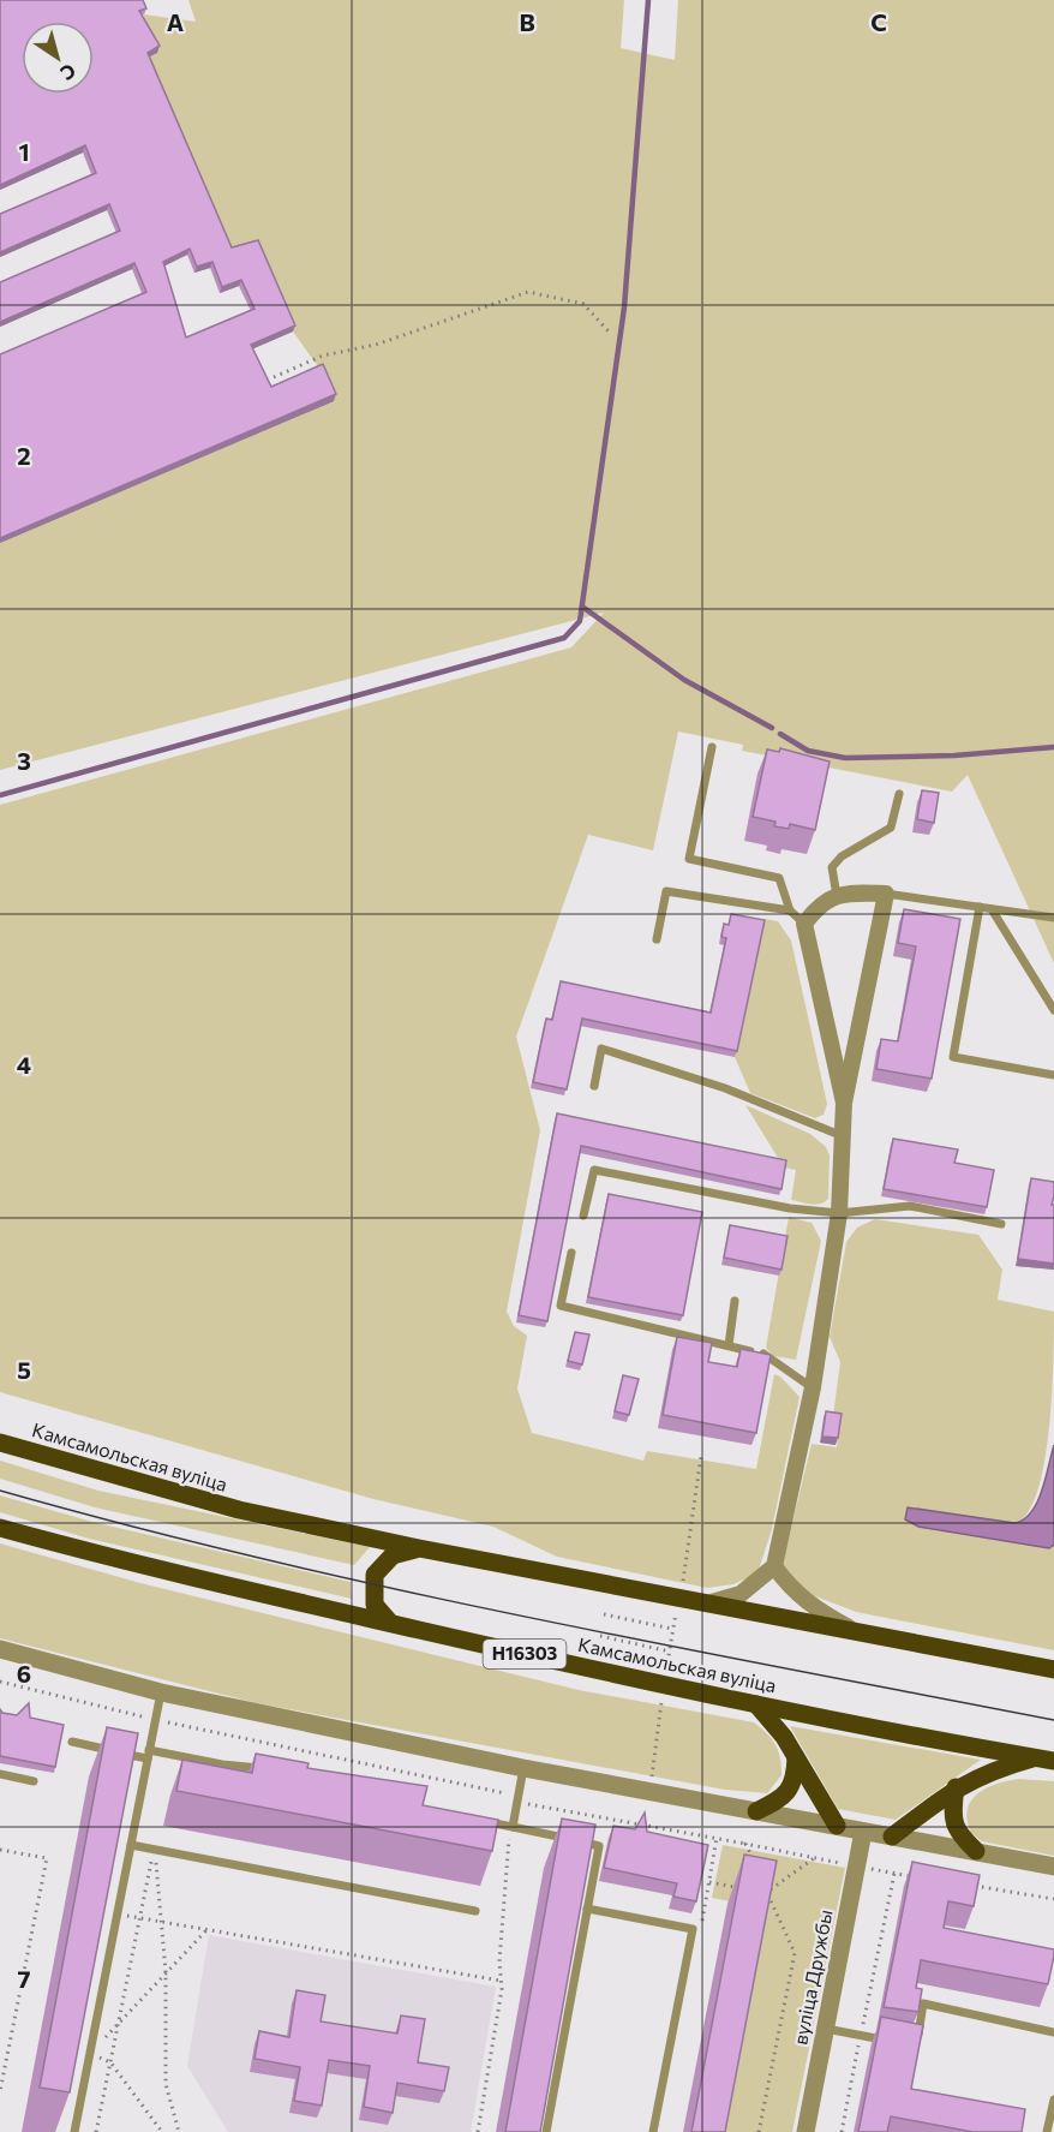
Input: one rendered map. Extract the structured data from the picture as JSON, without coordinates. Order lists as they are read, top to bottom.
{
  "streets": {
    "main road": ["Камсамольская вуліца", "Н16303"],
    "street": ["вуліца Дружбы"]
  },
  "north": "bottom right",
  "grid": {
    "columns": ["A", "B", "C"],
    "rows": [
      "1",
      "2",
      "3",
      "4",
      "5",
      "6",
      "7"
    ]
  }
}
